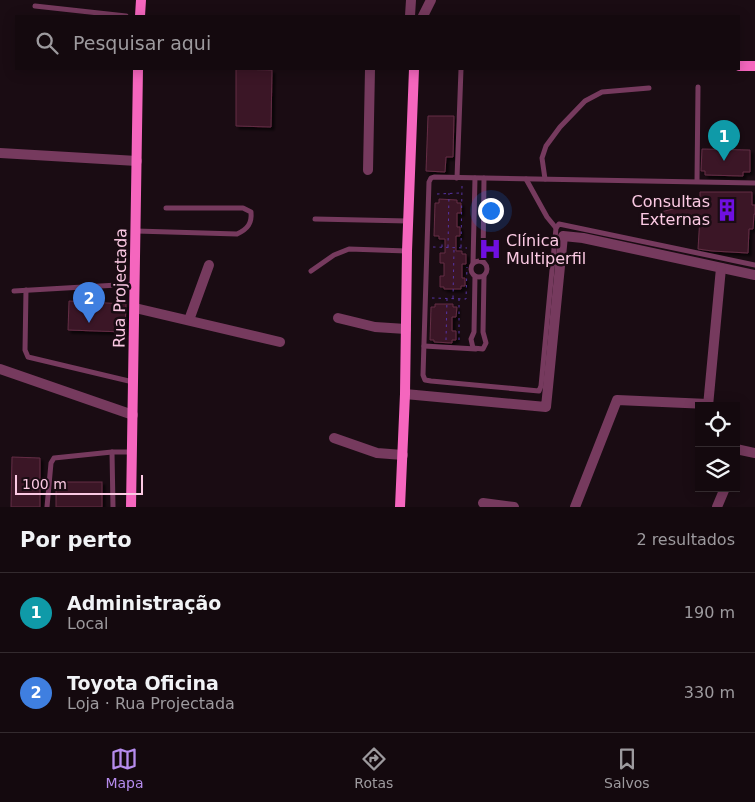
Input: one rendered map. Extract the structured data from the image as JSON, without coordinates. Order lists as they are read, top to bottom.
{
  "streets": {
    "main road": ["Rua Projectada"]
  },
  "places": {
    "building": ["Consultas Externas"],
    "hospital": ["Clínica Multiperfil"]
  },
  "scale_bar": "100 m",
  "page": {
    "search": "Pesquisar aqui",
    "pins": ["1", "2"],
    "scale": "100 m",
    "heading": ["Por perto", "2 resultados"],
    "list": [
      {
        "mark": "1",
        "name": "Administração",
        "note": "Local",
        "value": "190 m"
      },
      {
        "mark": "2",
        "name": "Toyota Oficina",
        "note": "Loja · Rua Projectada",
        "value": "330 m"
      }
    ],
    "nav": ["Mapa", "Rotas", "Salvos"]
  }
}
